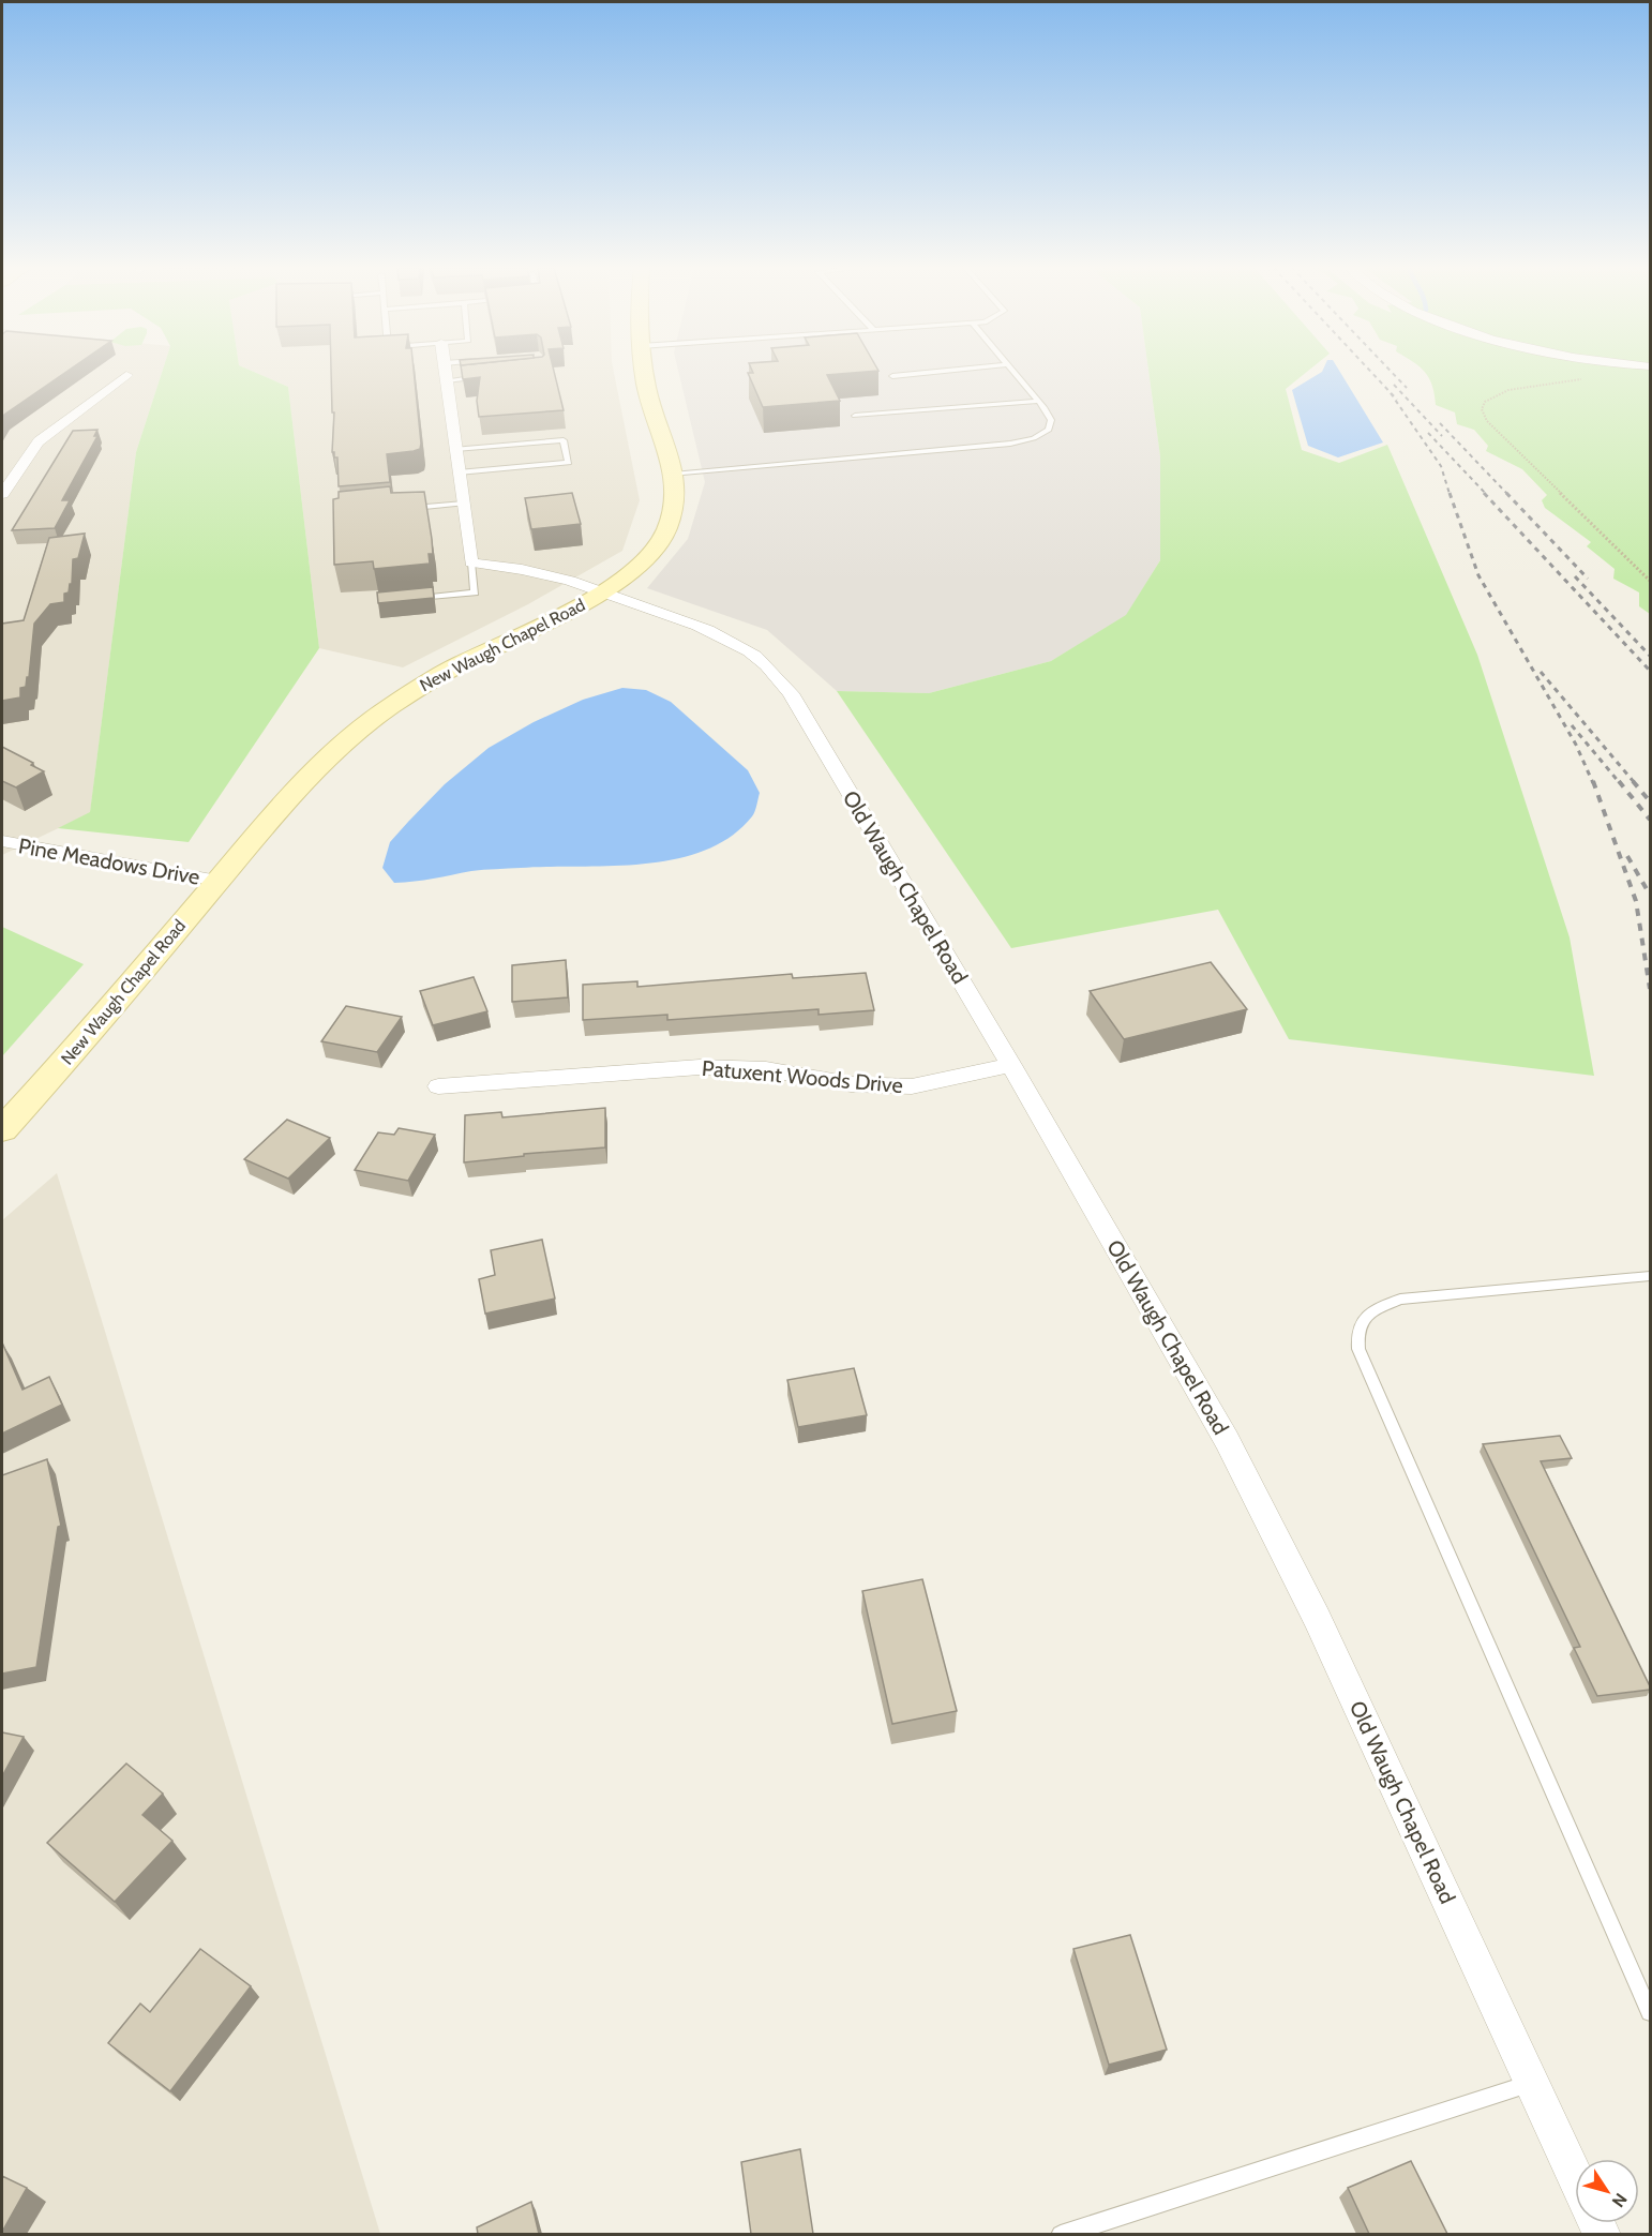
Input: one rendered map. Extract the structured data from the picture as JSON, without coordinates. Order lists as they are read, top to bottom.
{
  "streets": {
    "street": [
      "New Waugh Chapel Road",
      "Pine Meadows Drive",
      "Old Waugh Chapel Road",
      "Patuxent Woods Drive"
    ]
  },
  "crossings": [
    ["New Waugh Chapel Road", "Pine Meadows Drive"],
    ["New Waugh Chapel Road", "Old Waugh Chapel Road"],
    ["Old Waugh Chapel Road", "Patuxent Woods Drive"]
  ],
  "north": "bottom right"
}
